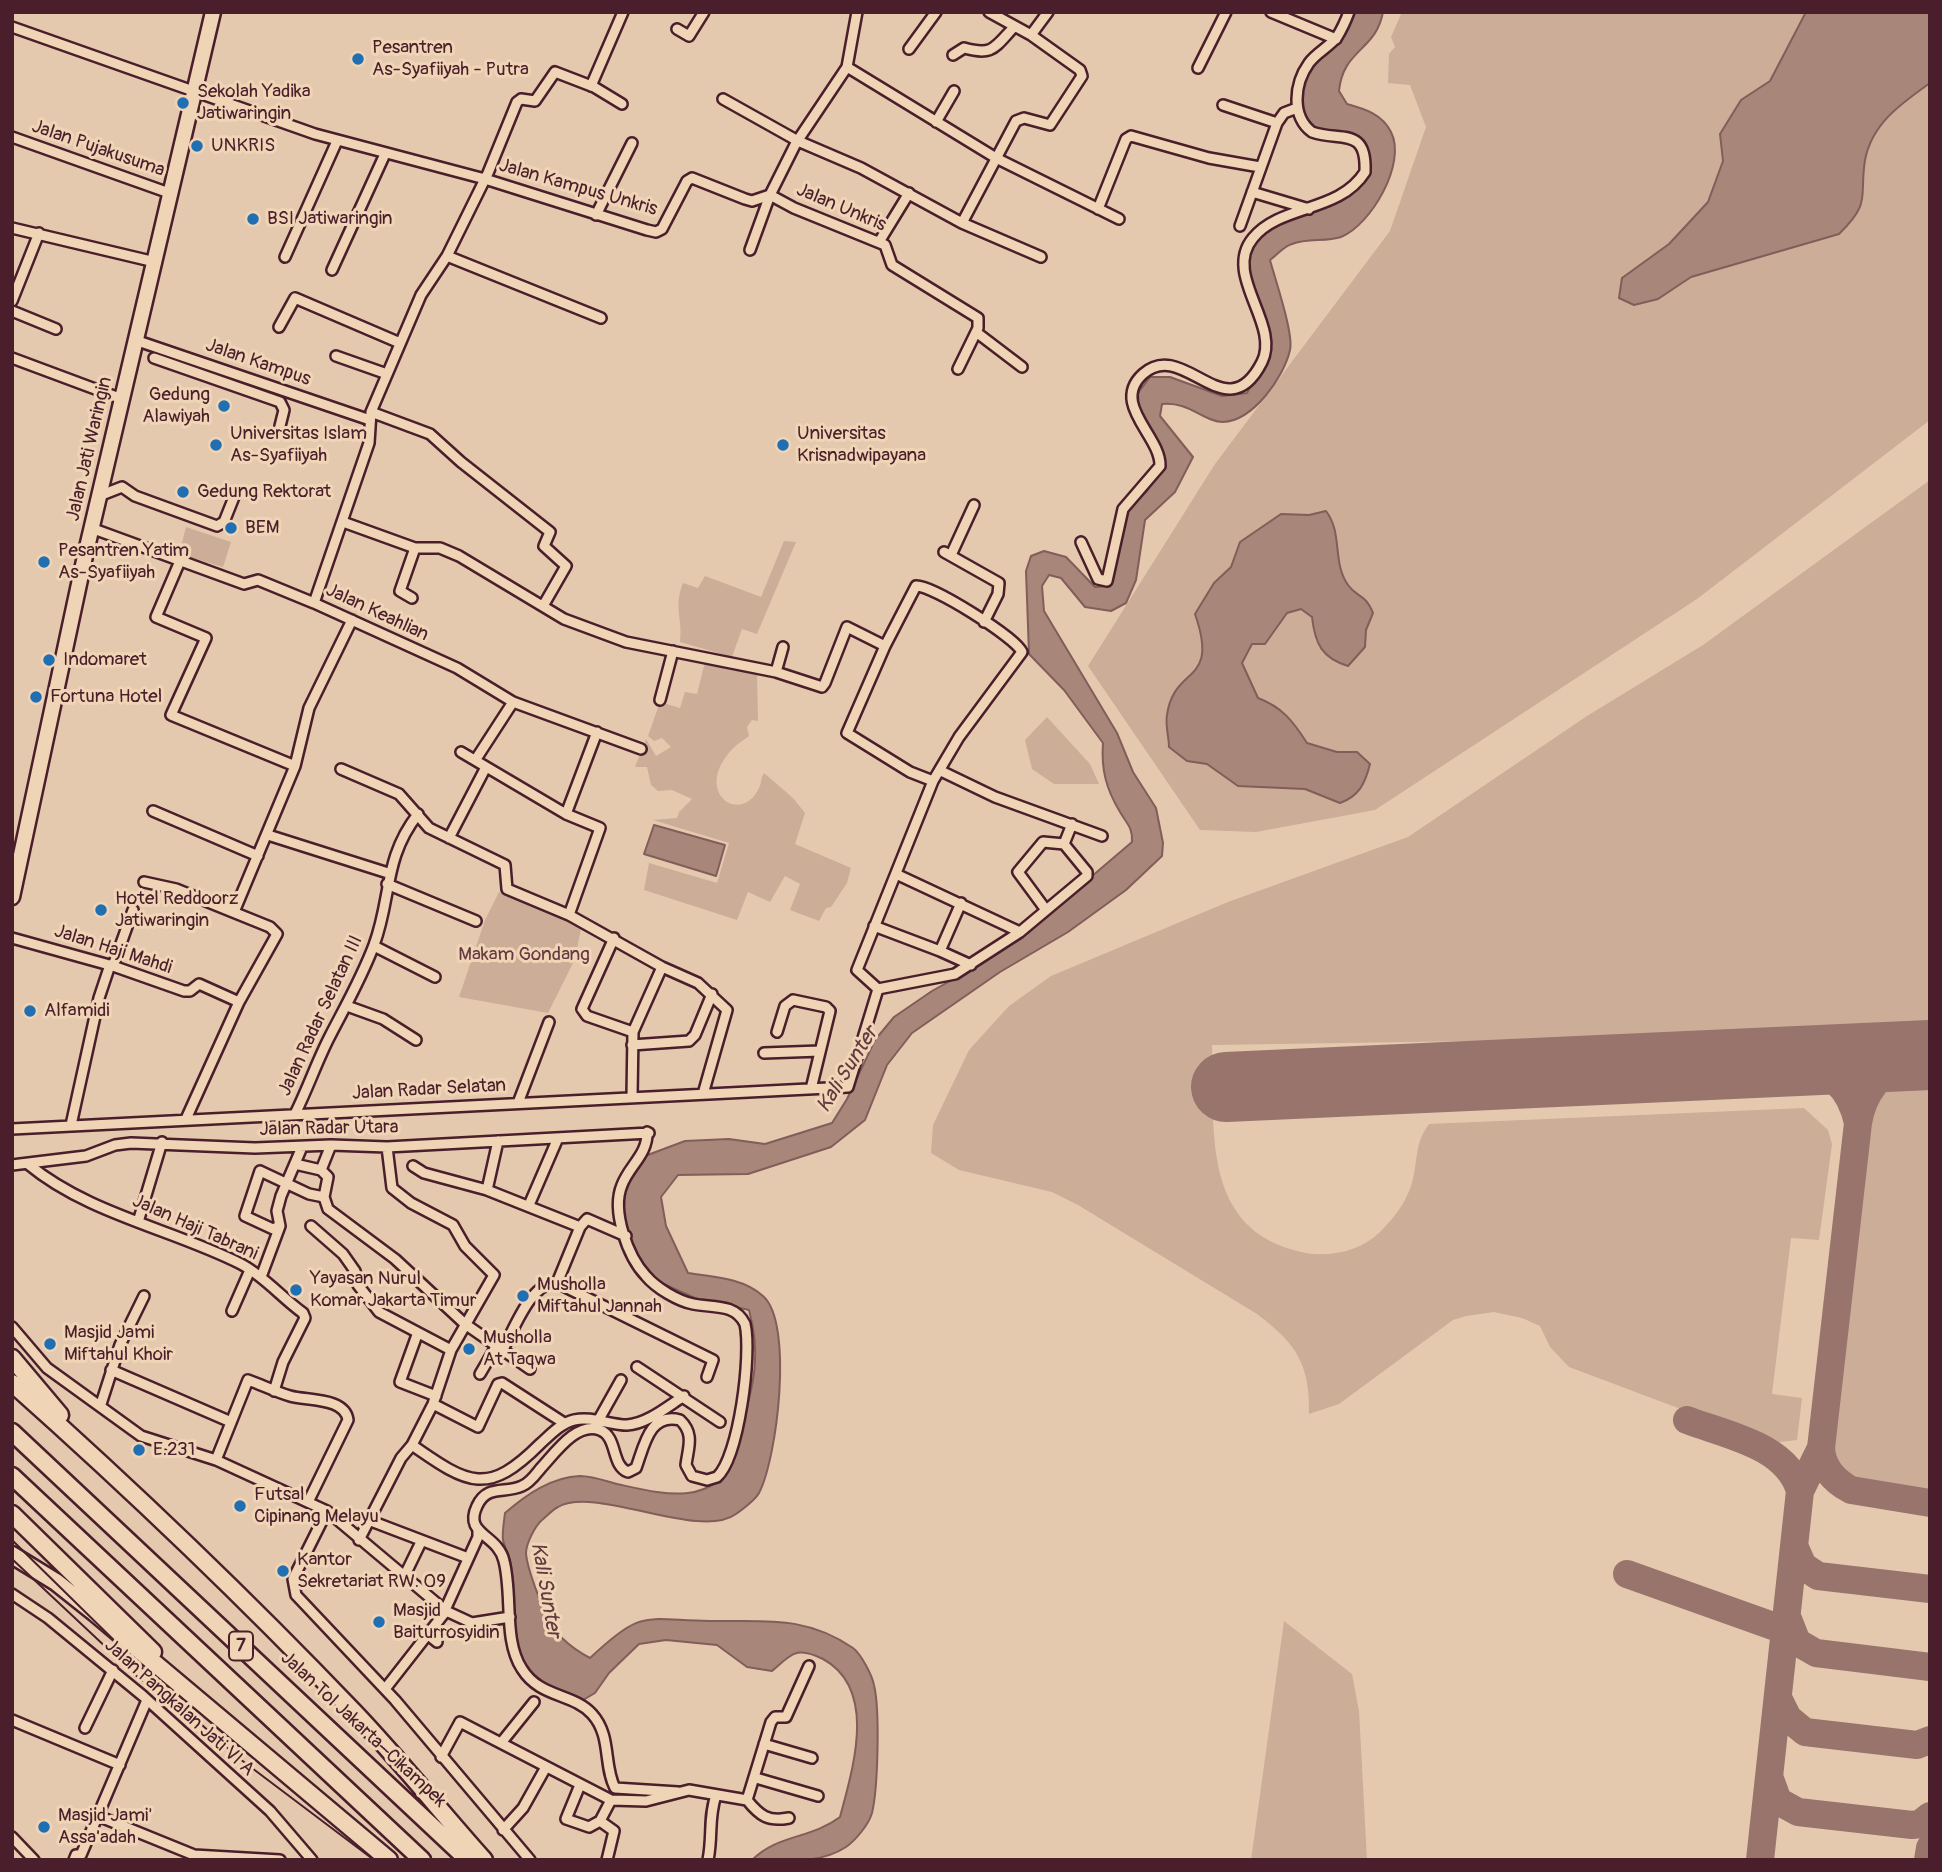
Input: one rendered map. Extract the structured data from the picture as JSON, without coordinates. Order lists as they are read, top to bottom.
{
  "streets": {
    "highway": ["7", "Jalan Tol Jakarta–Cikampek"],
    "main road": ["Jalan Jati Waringin"],
    "street": [
      "Jalan Pujakusuma",
      "Jalan Kampus Unkris",
      "Jalan Unkris",
      "Jalan Kampus",
      "Jalan Keahlian",
      "Jalan Haji Mahdi",
      "Jalan Radar Selatan III",
      "Jalan Radar Selatan",
      "Jalan Radar Utara",
      "Jalan Haji Tabrani",
      "Jalan Pangkalan Jati VI A"
    ]
  },
  "crossings": [
    ["Jalan Pujakusuma", "Jalan Jati Waringin"],
    ["Jalan Kampus Unkris", "Jalan Unkris"],
    ["Jalan Kampus Unkris", "Jalan Kampus"],
    ["Jalan Kampus Unkris", "Jalan Keahlian"],
    ["Jalan Kampus", "Jalan Jati Waringin"],
    ["Jalan Jati Waringin", "Jalan Keahlian"],
    ["Jalan Radar Selatan III", "Jalan Radar Selatan"],
    ["Jalan Radar Utara", "Jalan Haji Tabrani"]
  ],
  "water": ["Kali Sunter"],
  "parks": ["Makam Gondang"],
  "places": [
    "Pesantren As-Syafiiyah - Putra",
    "Sekolah Yadika Jatiwaringin",
    "UNKRIS",
    "BSI Jatiwaringin",
    "Gedung Alawiyah",
    "Universitas Islam As-Syafiiyah",
    "Universitas Krisnadwipayana",
    "Gedung Rektorat",
    "BEM",
    "Pesantren Yatim As-Syafiiyah",
    "Indomaret",
    "Fortuna Hotel",
    "Hotel Reddoorz Jatiwaringin",
    "Alfamidi",
    "Yayasan Nurul Komar Jakarta Timur",
    "Musholla Miftahul Jannah",
    "Masjid Jami Miftahul Khoir",
    "Musholla At Taqwa",
    "E.231",
    "Futsal Cipinang Melayu",
    "Kantor Sekretariat RW. 09",
    "Masjid Baiturrosyidin",
    "Masjid Jami' Assa'adah"
  ]
}
